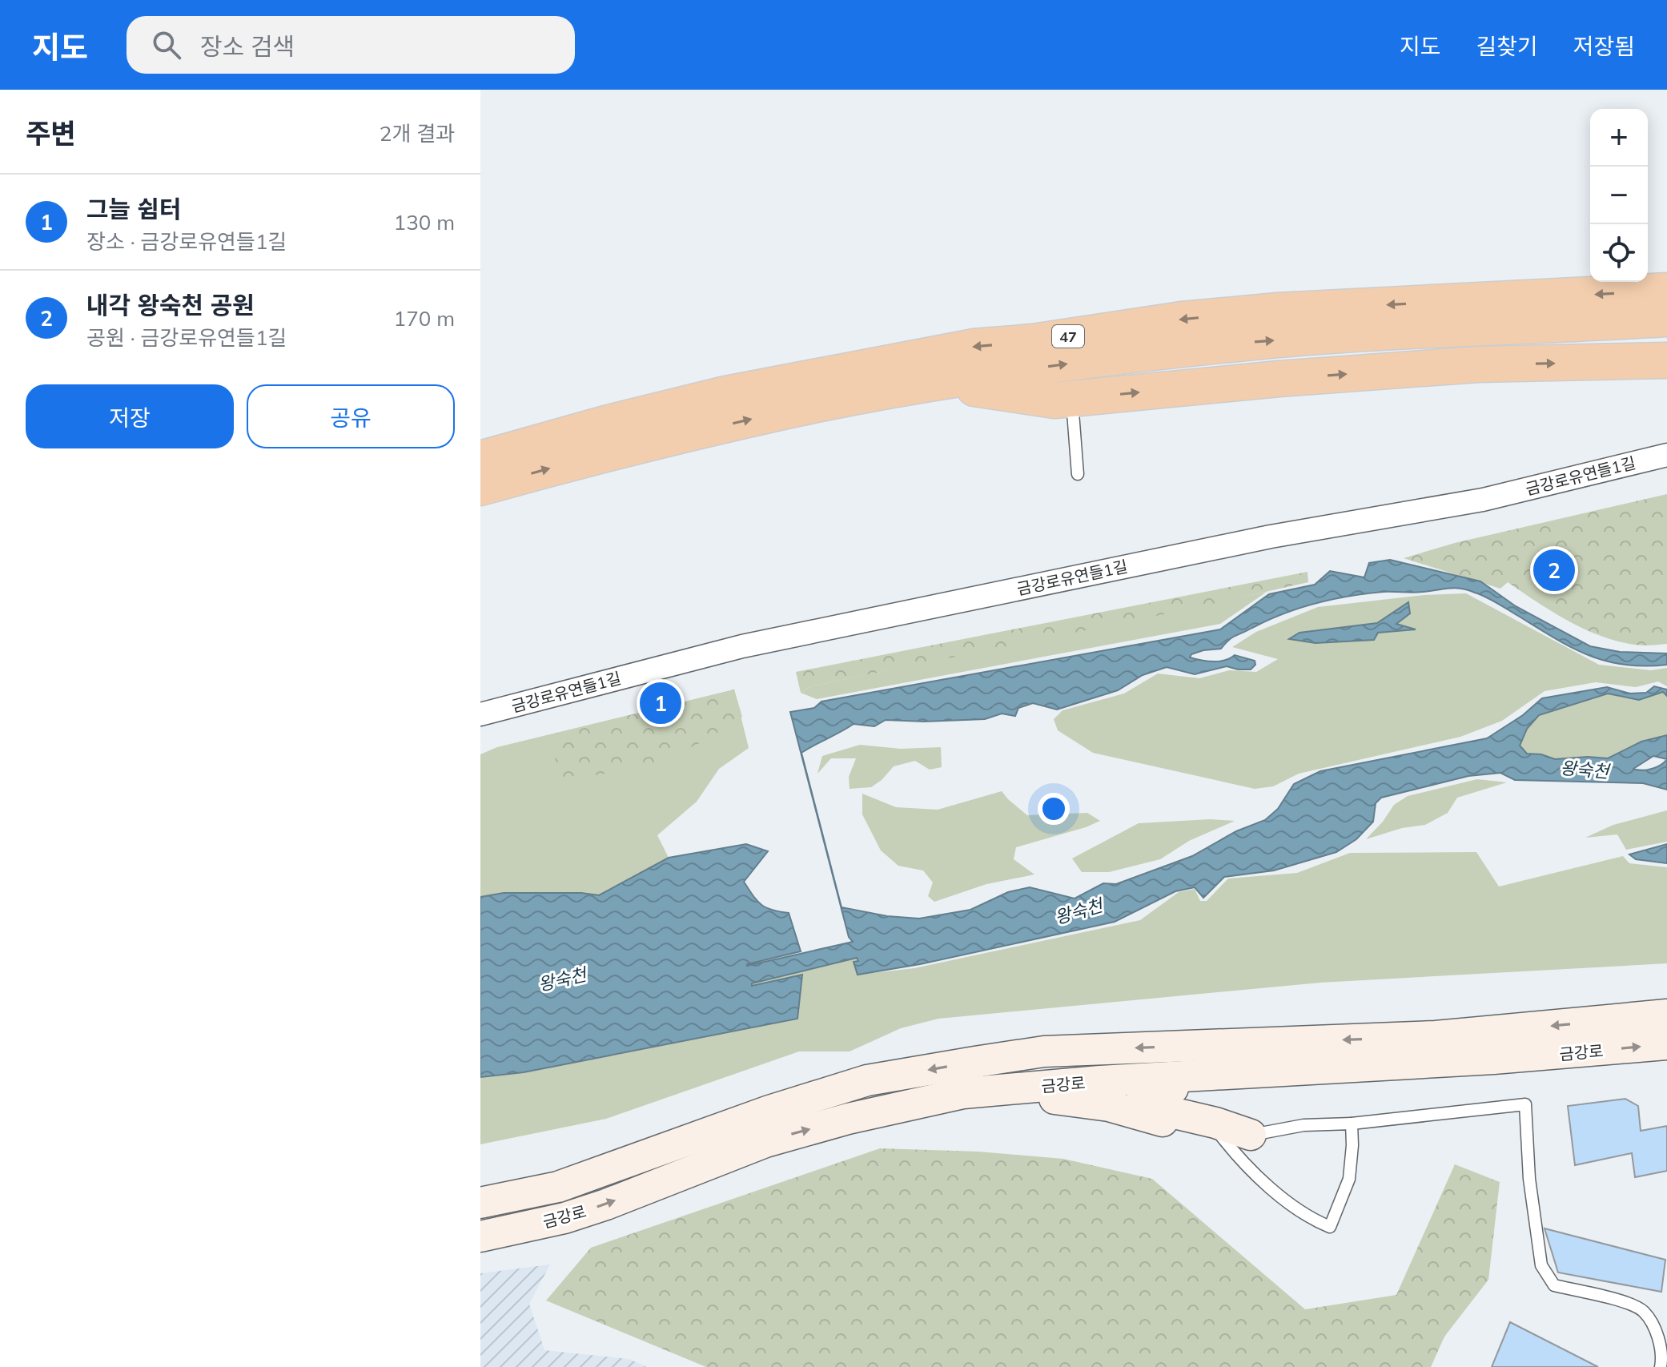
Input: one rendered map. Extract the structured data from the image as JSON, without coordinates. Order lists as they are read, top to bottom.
{
  "streets": {
    "highway": ["47"],
    "main road": ["금강로"],
    "street": ["금강로유연들1길"]
  },
  "water": ["왕숙천"],
  "page": {
    "header": "지도",
    "search": "장소 검색",
    "nav": ["지도", "길찾기", "저장됨"],
    "heading": ["주변", "2개 결과"],
    "map_buttons": ["+", "−"],
    "list": [
      {
        "mark": "1",
        "name": "그늘 쉼터",
        "note": "장소 · 금강로유연들1길",
        "value": "130 m"
      },
      {
        "mark": "2",
        "name": "내각 왕숙천 공원",
        "note": "공원 · 금강로유연들1길",
        "value": "170 m"
      }
    ],
    "buttons": ["저장", "공유"],
    "pins": ["2", "1"]
  }
}
